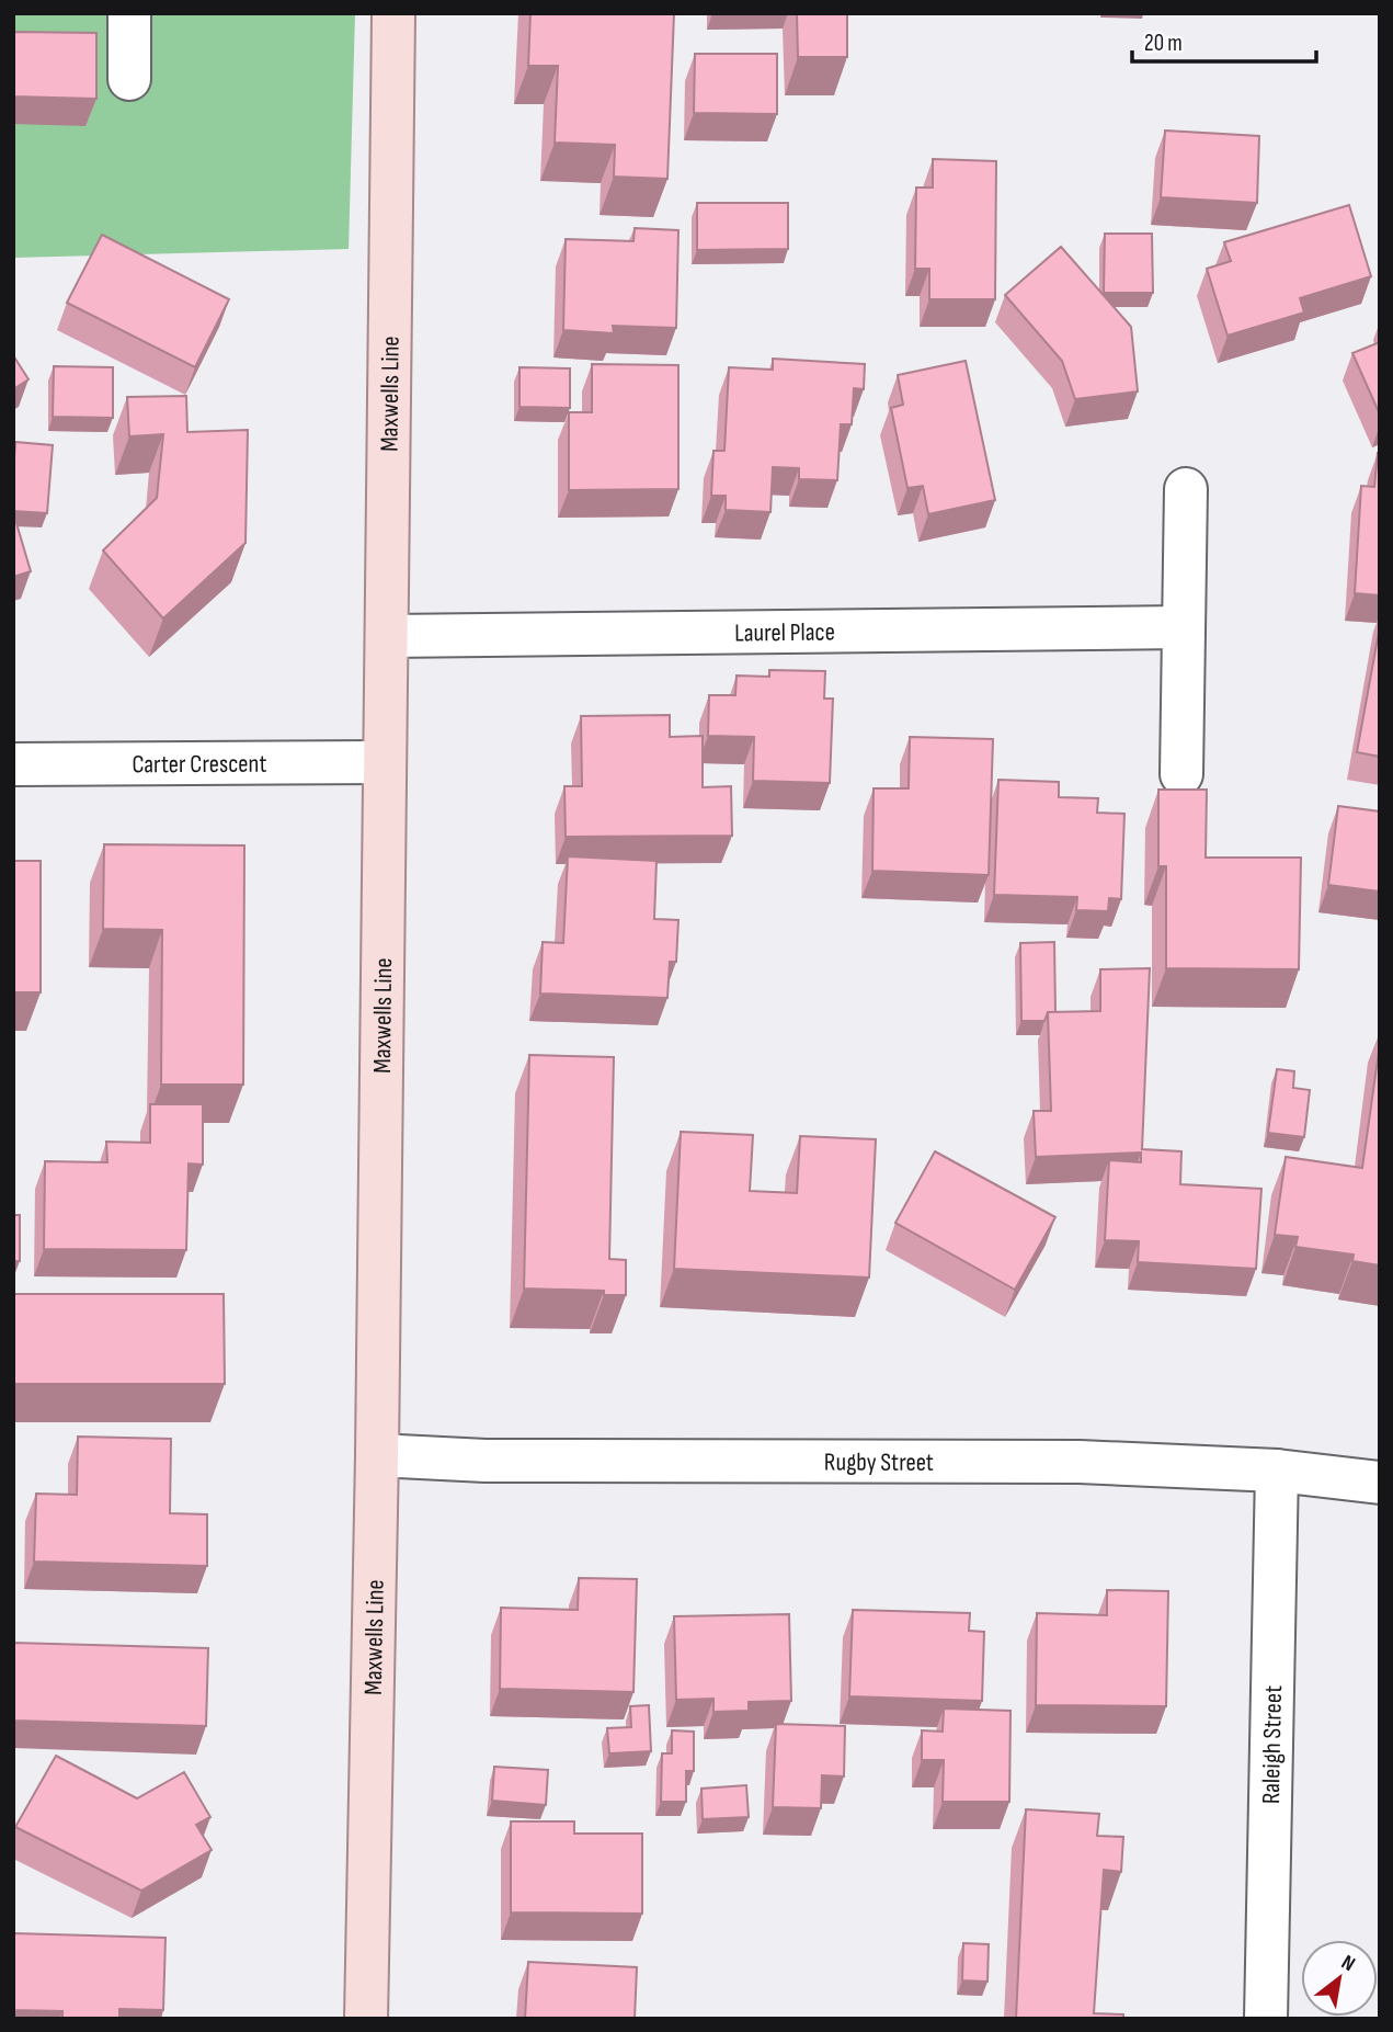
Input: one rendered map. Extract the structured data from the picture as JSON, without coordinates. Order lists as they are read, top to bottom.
{
  "streets": {
    "main road": ["Maxwells Line"],
    "street": [
      "Laurel Place",
      "Carter Crescent",
      "Rugby Street",
      "Raleigh Street"
    ]
  },
  "crossings": [
    ["Maxwells Line", "Laurel Place"],
    ["Maxwells Line", "Carter Crescent"],
    ["Maxwells Line", "Rugby Street"],
    ["Rugby Street", "Raleigh Street"]
  ],
  "scale_bar": "20 m",
  "north": "top right"
}
